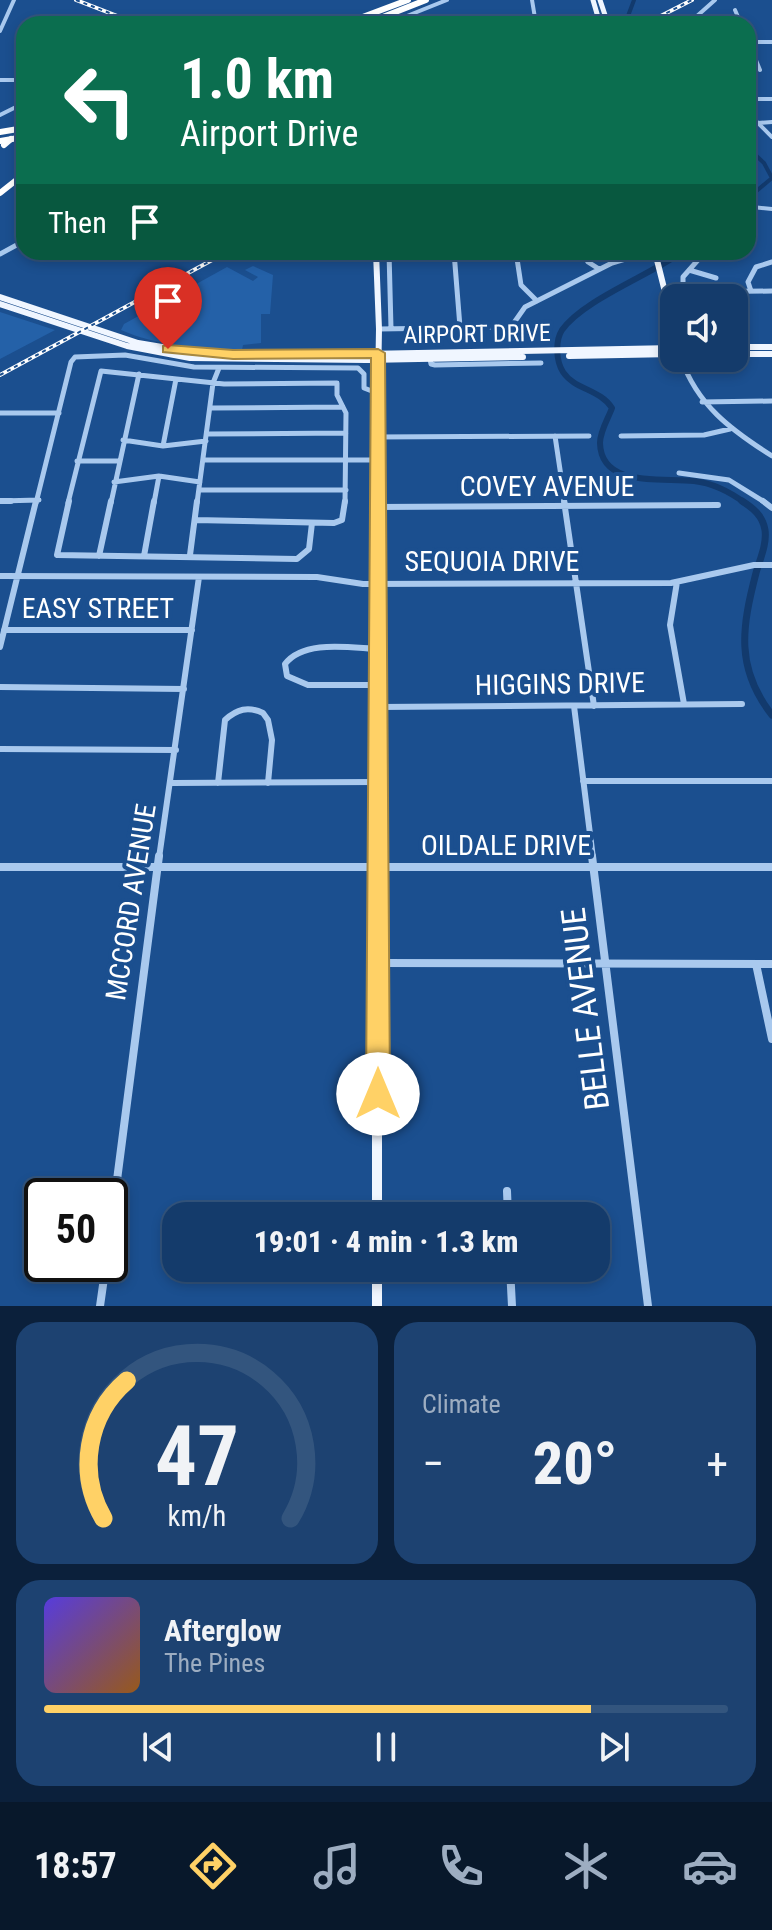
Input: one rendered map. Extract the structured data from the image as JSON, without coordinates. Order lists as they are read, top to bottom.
{
  "streets": {
    "main road": ["AIRPORT DRIVE"],
    "street": [
      "COVEY AVENUE",
      "SEQUOIA DRIVE",
      "EASY STREET",
      "HIGGINS DRIVE",
      "OILDALE DRIVE",
      "MCCORD AVENUE",
      "BELLE AVENUE"
    ]
  },
  "crossings": [
    ["SEQUOIA DRIVE", "MCCORD AVENUE"],
    ["EASY STREET", "MCCORD AVENUE"],
    ["HIGGINS DRIVE", "BELLE AVENUE"],
    ["OILDALE DRIVE", "MCCORD AVENUE"],
    ["OILDALE DRIVE", "BELLE AVENUE"]
  ],
  "page": {
    "turn": ["1.0 km", "Airport Drive"],
    "then": "Then",
    "limit": "50",
    "trip": "19:01 · 4 min · 1.3 km",
    "tile": "Climate",
    "heat": ["−", "20°", "+"],
    "song": ["Afterglow", "The Pines"],
    "tabs": "18:57",
    "gauge": ["47", "km/h"]
  }
}
